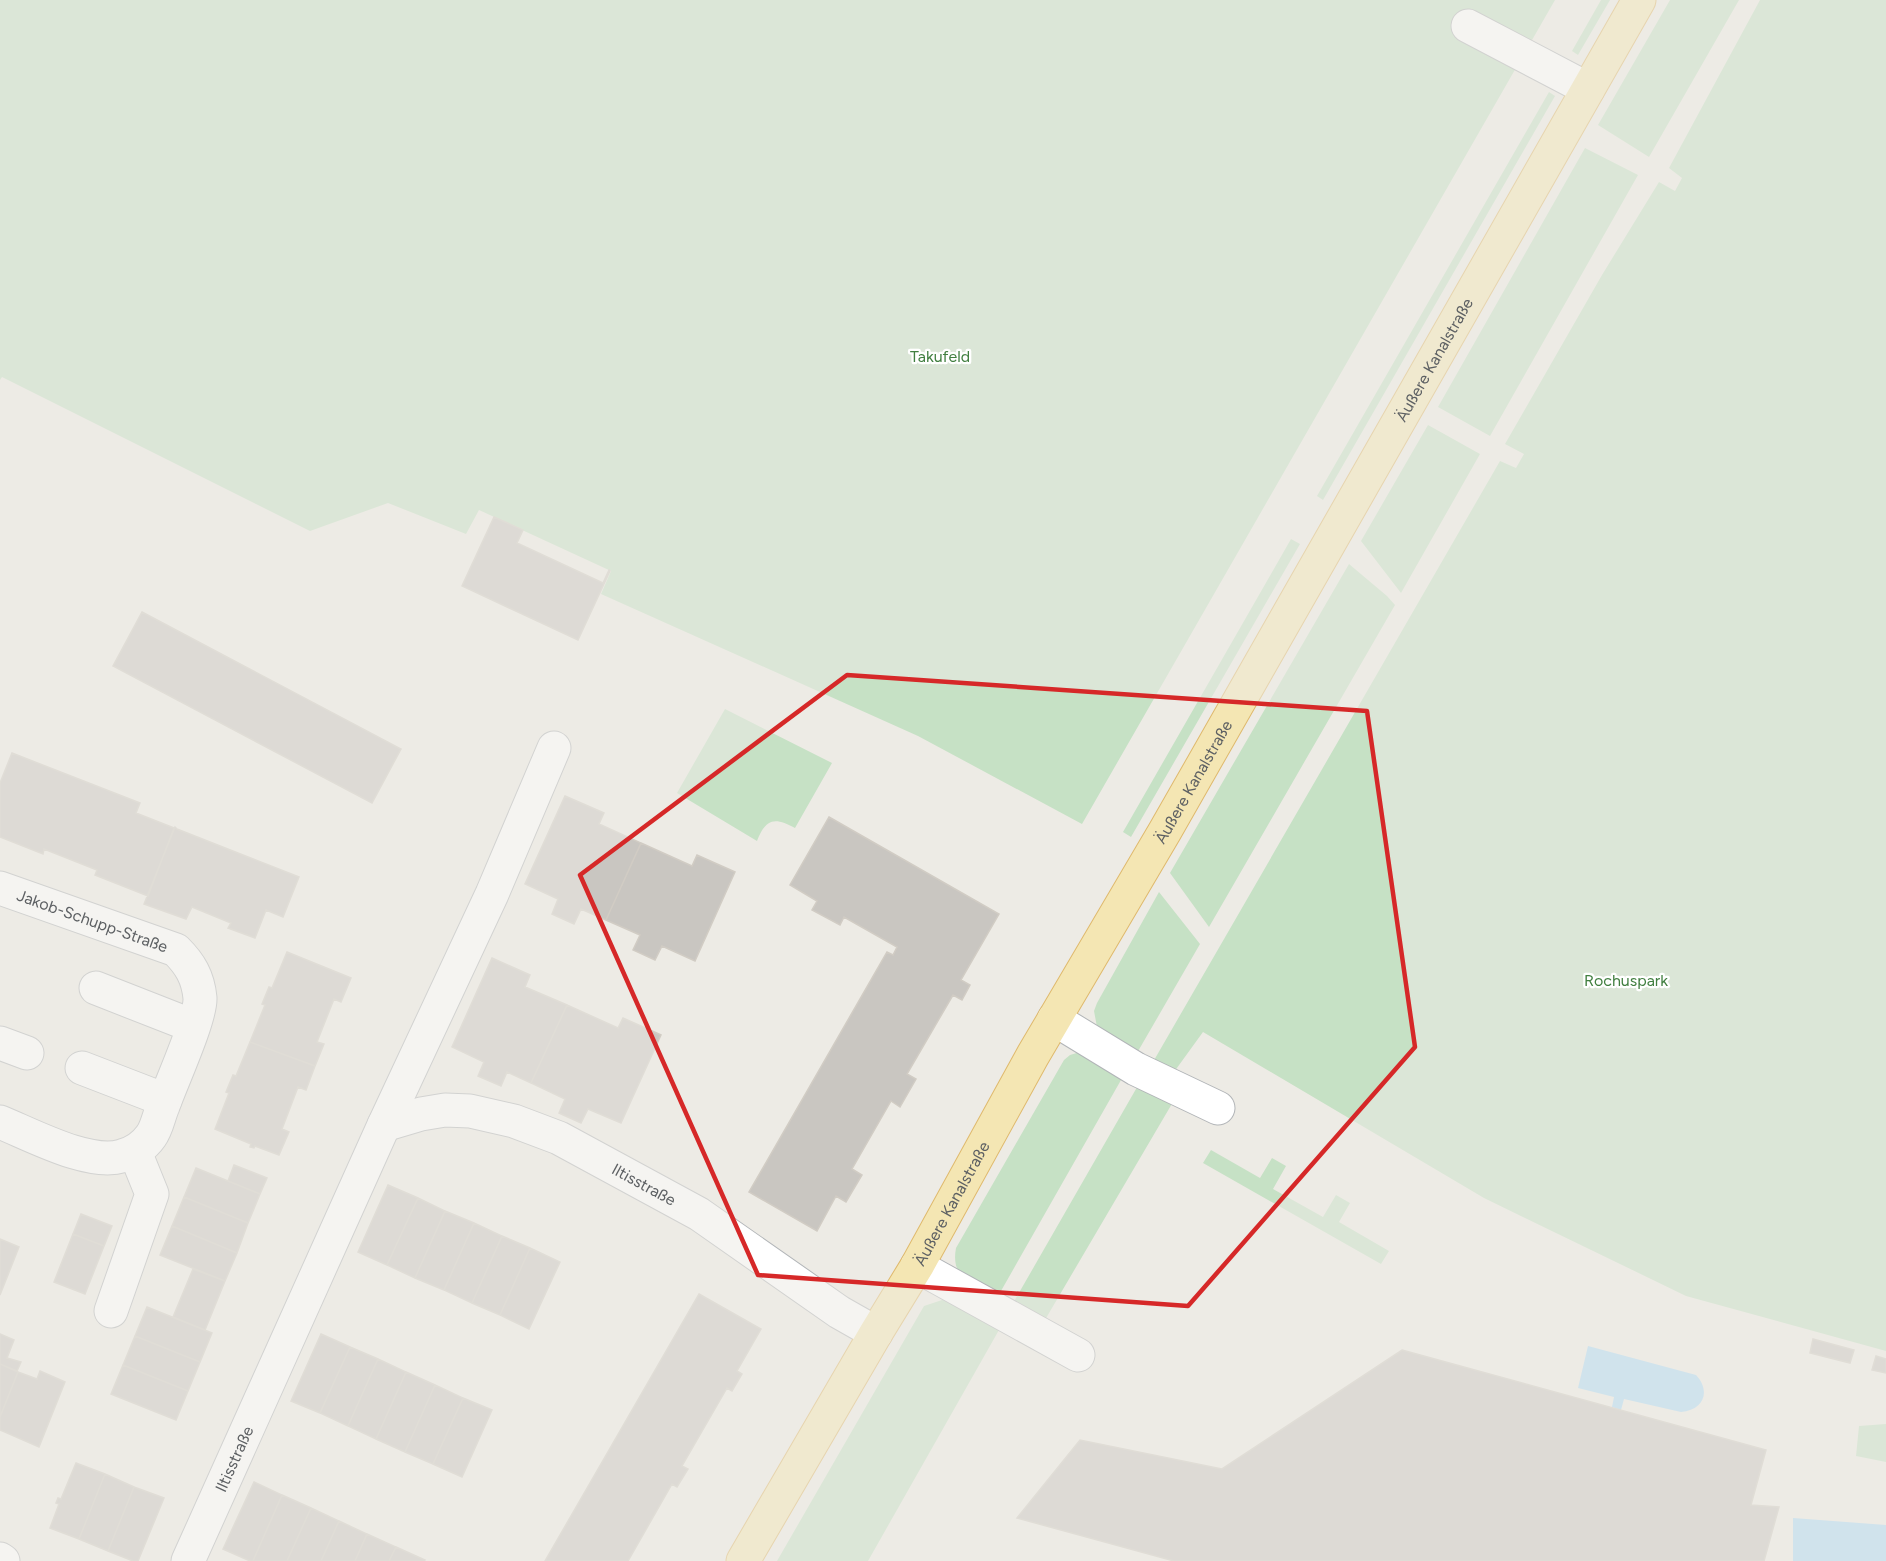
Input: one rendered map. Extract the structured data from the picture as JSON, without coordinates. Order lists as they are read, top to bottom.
{
  "streets": {
    "main road": ["Äußere Kanalstraße"],
    "street": ["Jakob-Schupp-Straße", "Iltisstraße"]
  },
  "crossings": [
    ["Äußere Kanalstraße", "Iltisstraße"]
  ],
  "parks": ["Takufeld", "Rochuspark"]
}
